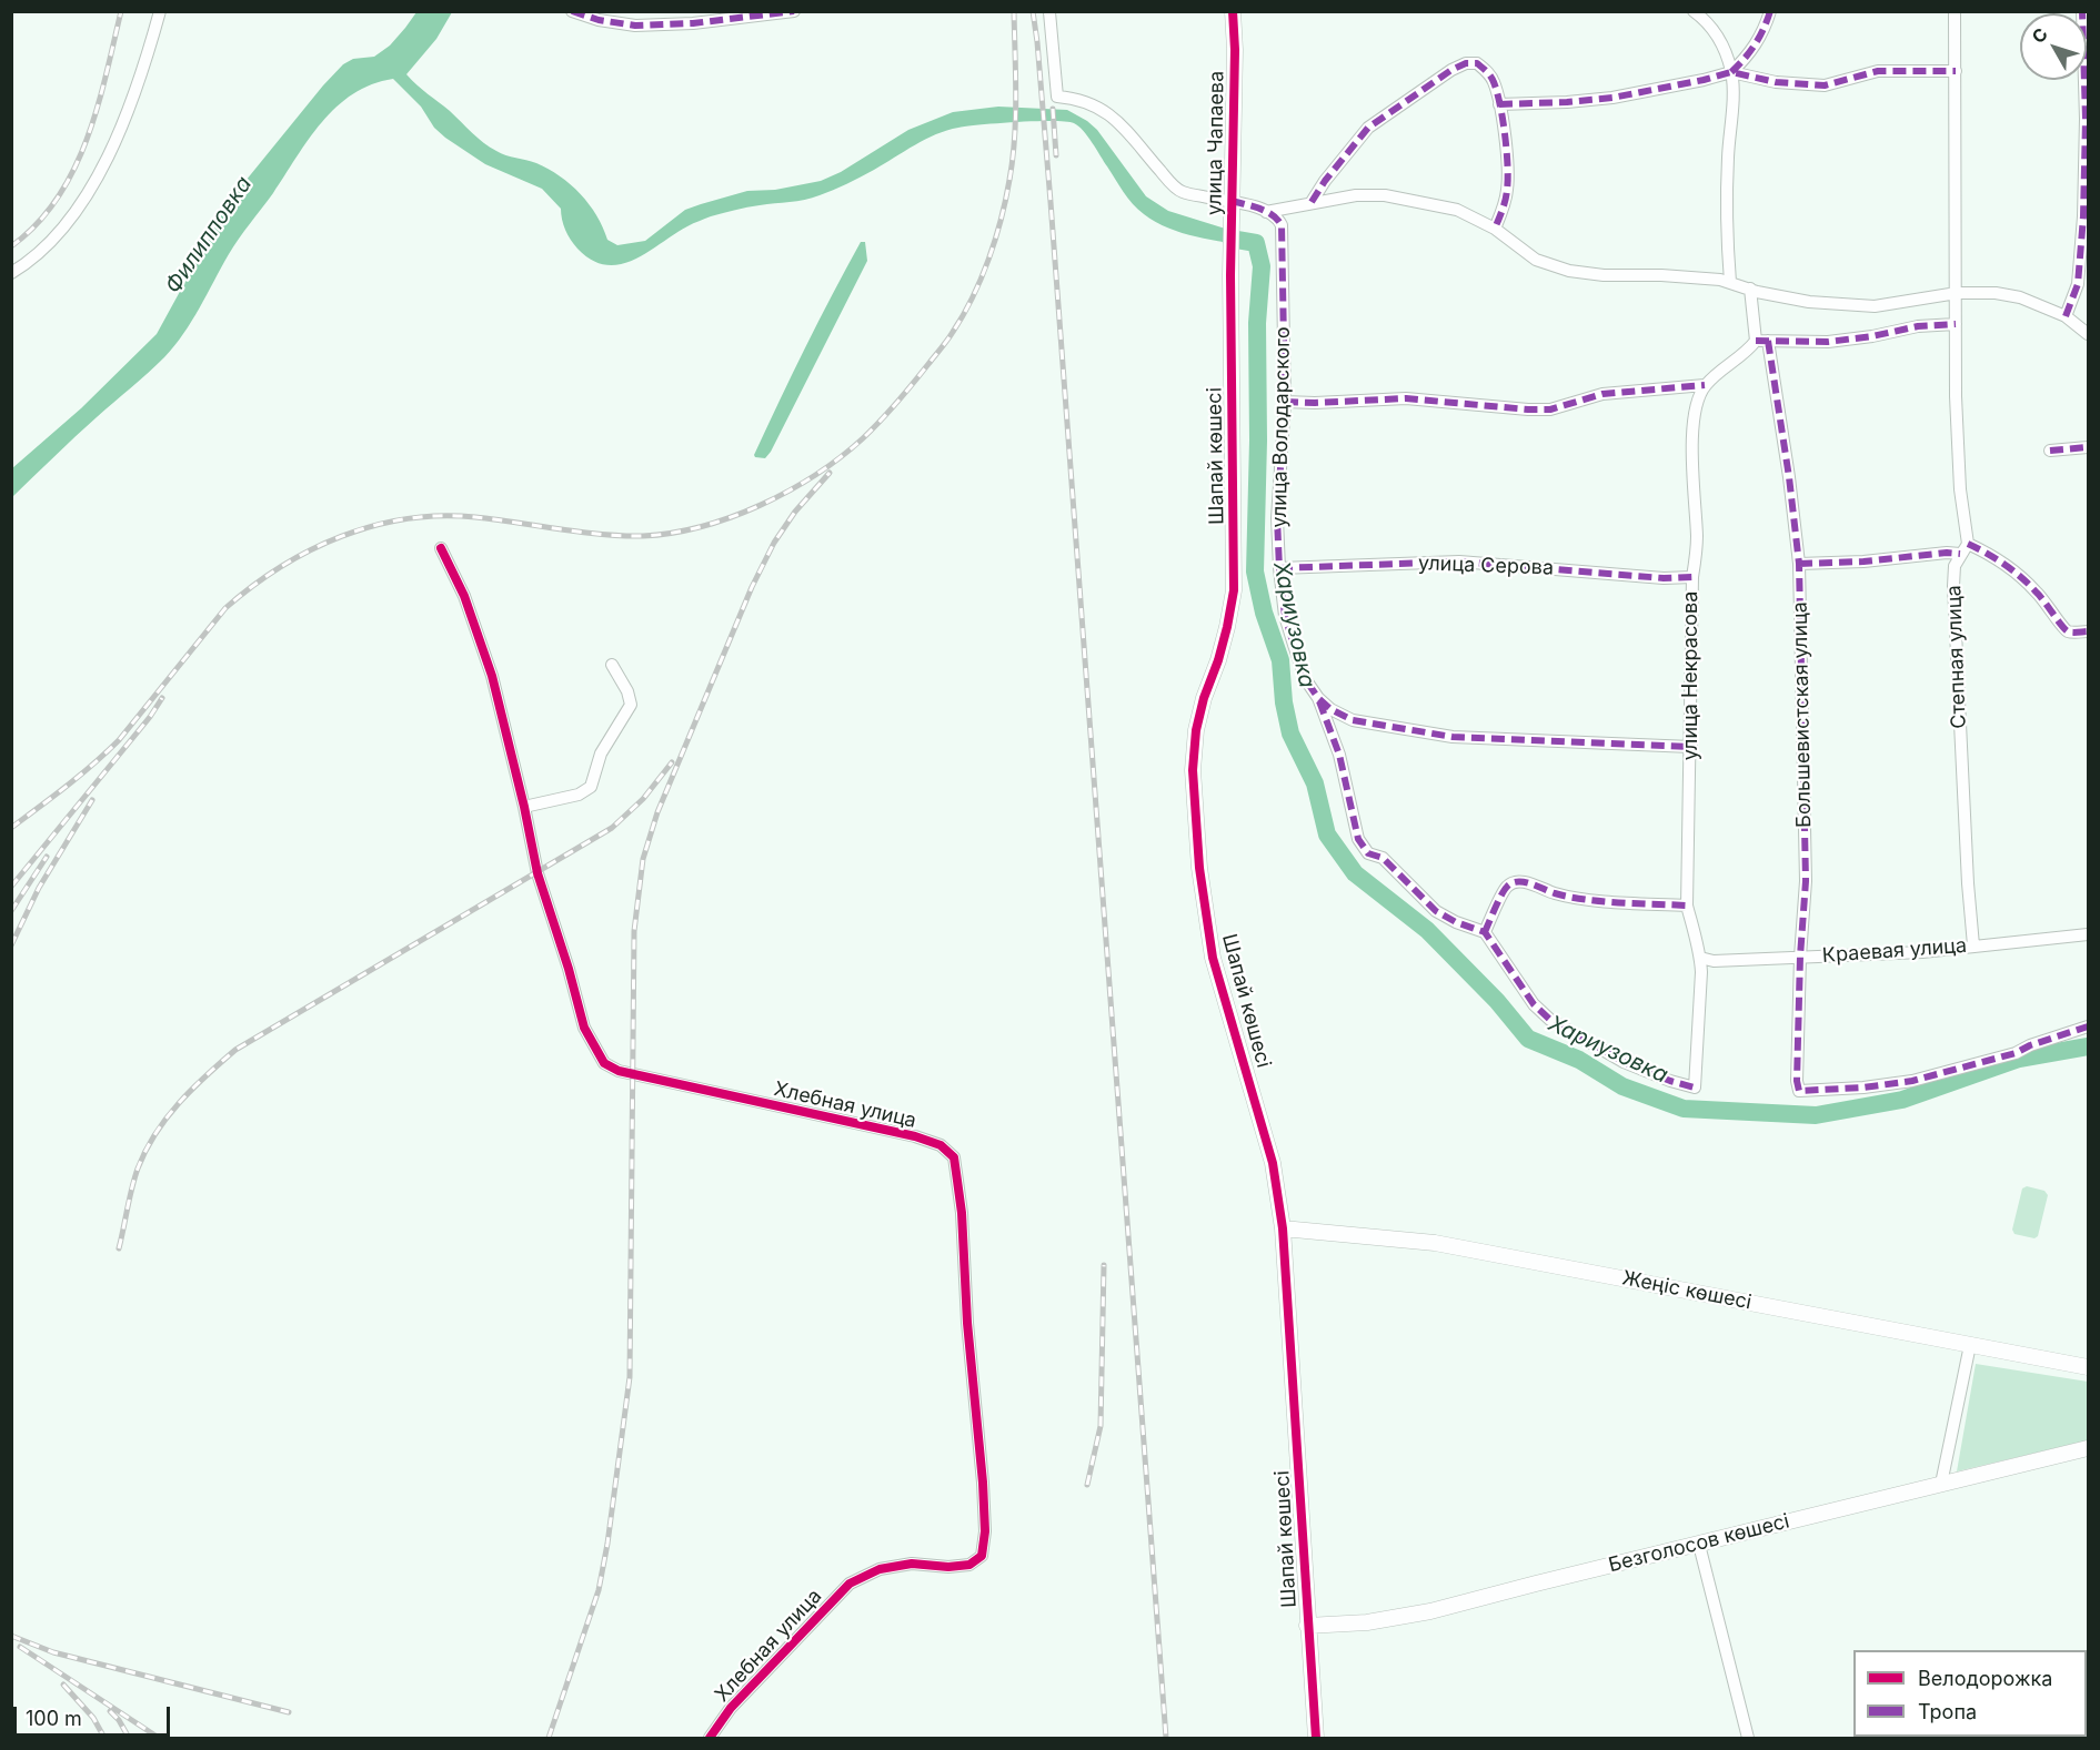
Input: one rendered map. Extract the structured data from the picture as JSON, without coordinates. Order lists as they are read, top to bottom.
{
  "streets": {
    "street": [
      "улица Чапаева",
      "улица Володарского",
      "Шапай көшесі",
      "улица Серова",
      "Степная улица",
      "улица Некрасова",
      "Большевистская улица",
      "Краевая улица",
      "Хлебная улица",
      "Жеңіс көшесі",
      "Безголосов көшесі"
    ]
  },
  "crossings": [
    ["улица Чапаева", "Шапай көшесі"],
    ["улица Володарского", "улица Серова"],
    ["улица Володарского", "улица Некрасова"],
    ["Шапай көшесі", "Жеңіс көшесі"],
    ["Шапай көшесі", "Безголосов көшесі"],
    ["улица Серова", "улица Некрасова"],
    ["Степная улица", "Краевая улица"],
    ["улица Некрасова", "Краевая улица"],
    ["Большевистская улица", "Краевая улица"]
  ],
  "water": ["Филипповка", "Хариузовка"],
  "legend": ["Велодорожка", "Тропа"],
  "scale_bar": "100 m",
  "north": "top left"
}
